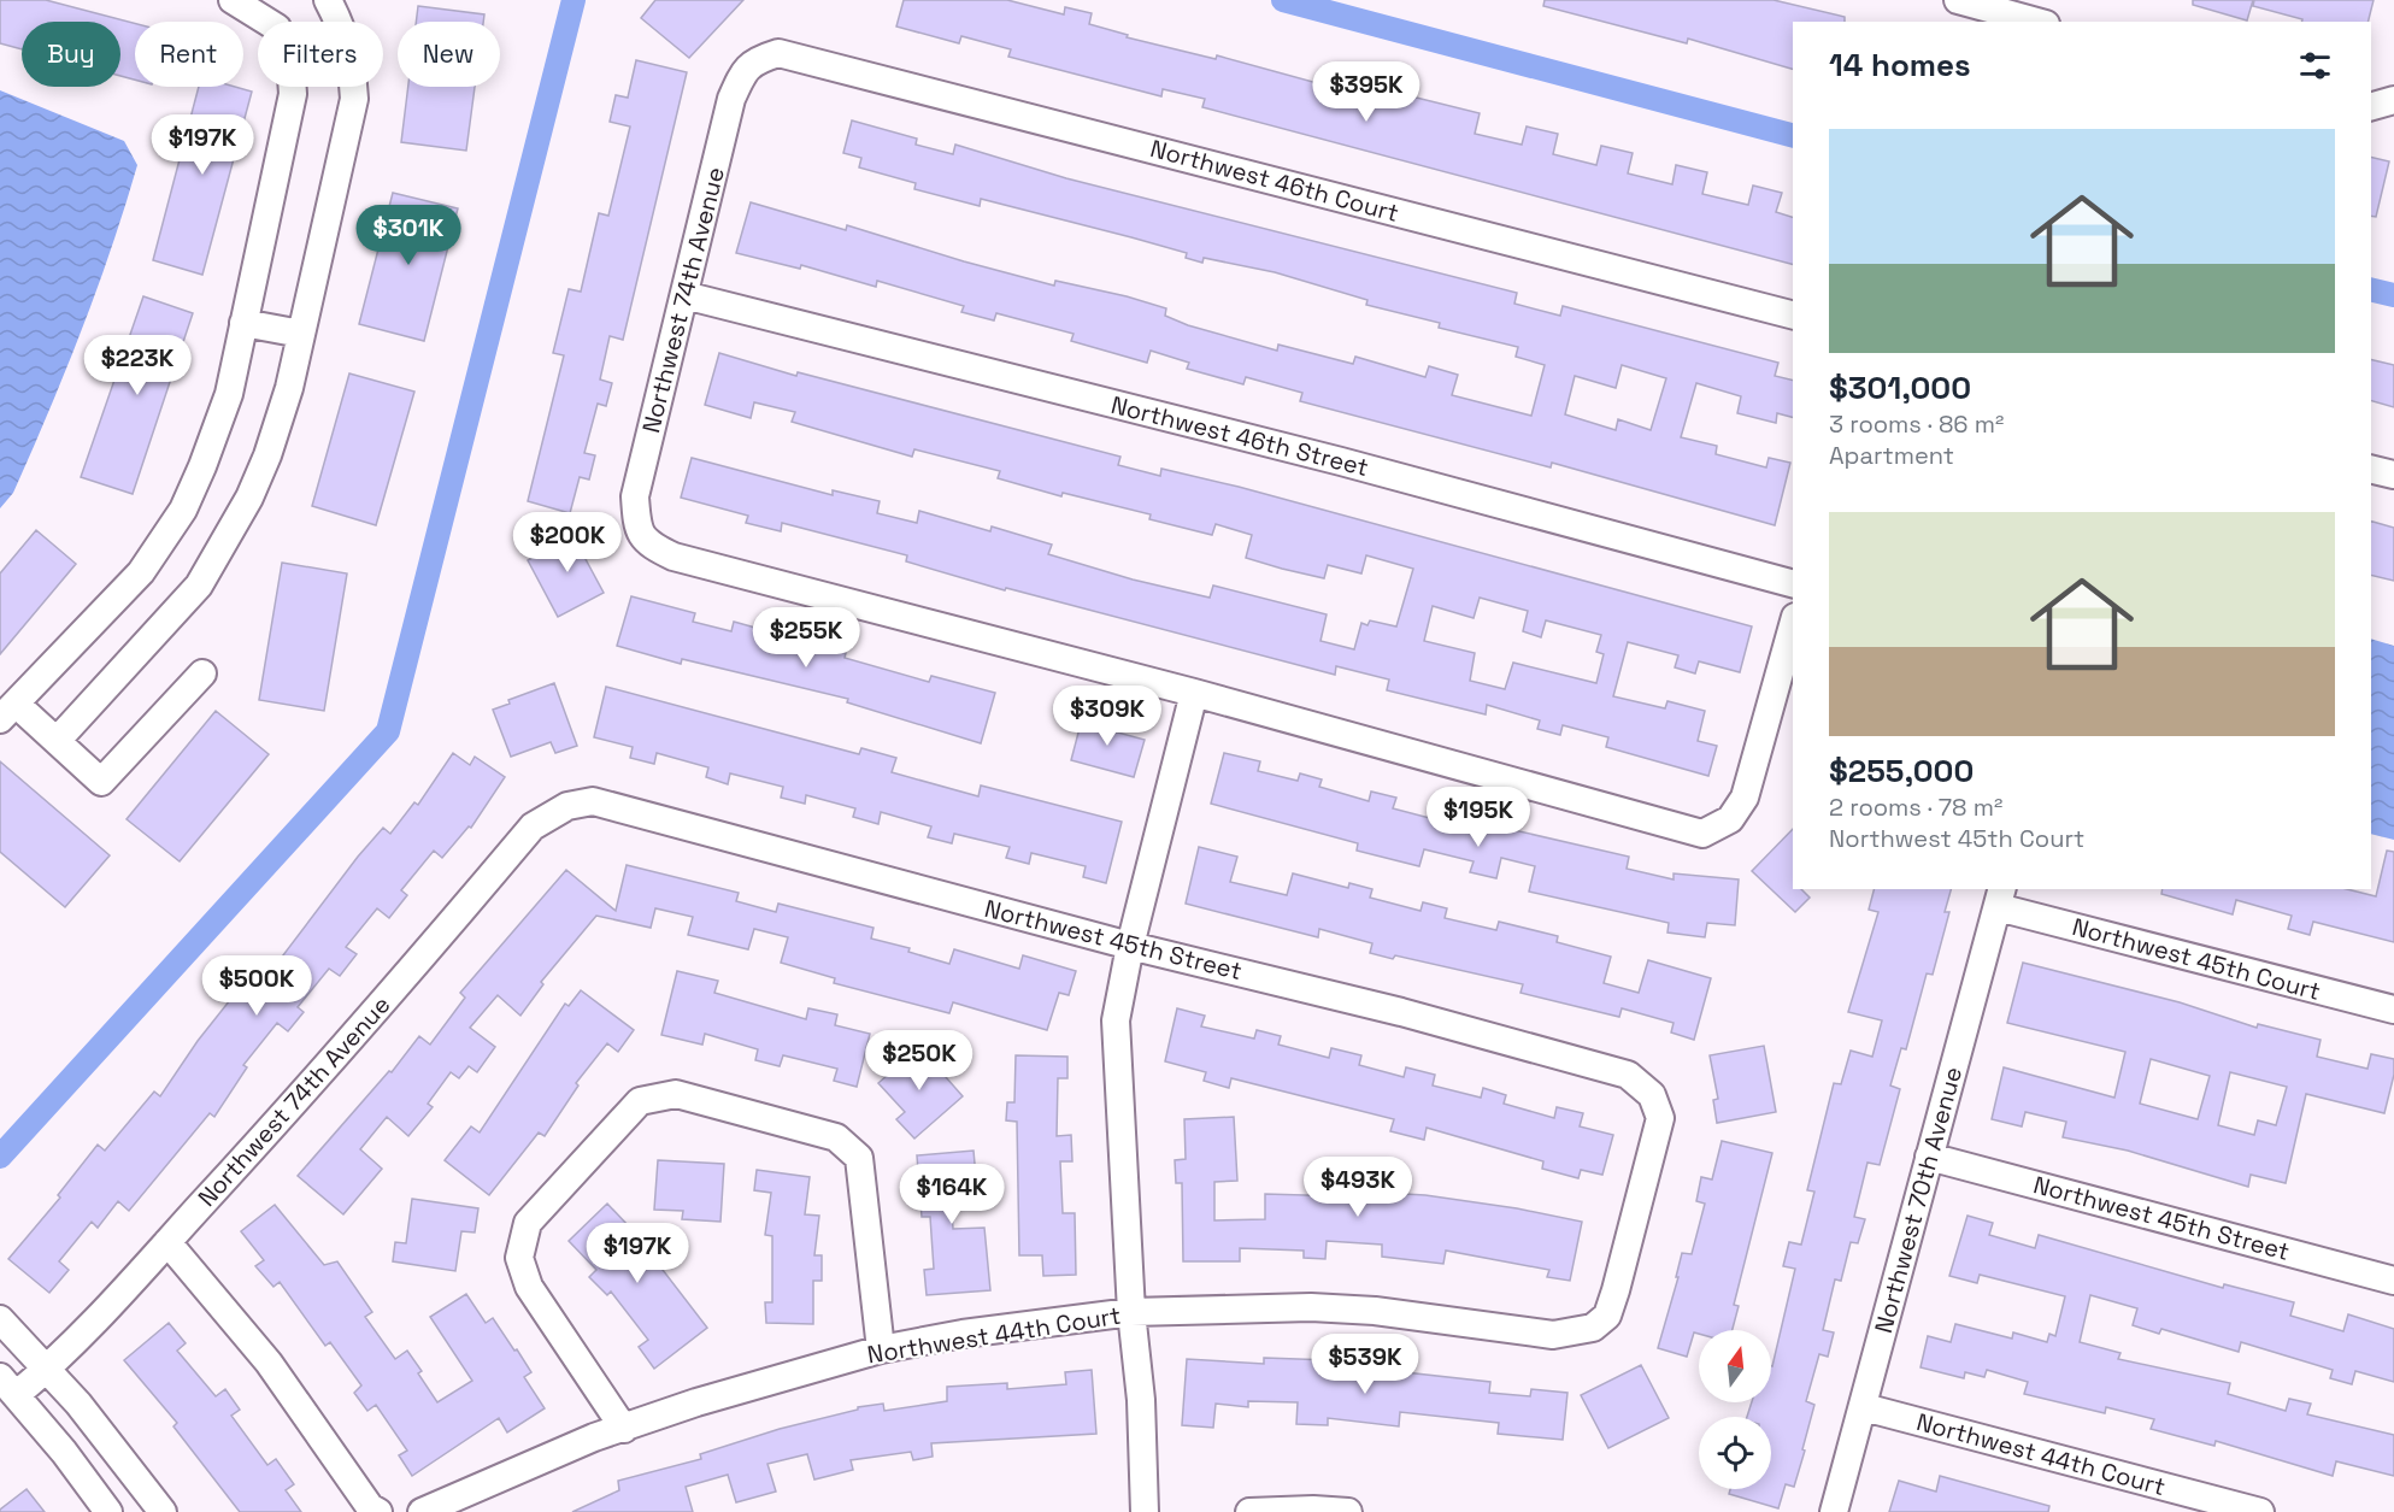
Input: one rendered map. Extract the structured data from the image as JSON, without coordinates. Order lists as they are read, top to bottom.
{
  "streets": {
    "street": [
      "Northwest 46th Court",
      "Northwest 74th Avenue",
      "Northwest 46th Street",
      "Northwest 45th Street",
      "Northwest 45th Court",
      "Northwest 70th Avenue",
      "Northwest 44th Court"
    ]
  },
  "crossings": [
    ["Northwest 46th Court", "Northwest 74th Avenue"],
    ["Northwest 74th Avenue", "Northwest 46th Street"],
    ["Northwest 74th Avenue", "Northwest 45th Street"],
    ["Northwest 45th Street", "Northwest 70th Avenue"],
    ["Northwest 45th Street", "Northwest 44th Court"],
    ["Northwest 45th Court", "Northwest 70th Avenue"],
    ["Northwest 70th Avenue", "Northwest 44th Court"]
  ],
  "north": "top",
  "page": {
    "chip": [
      "Buy",
      "Rent",
      "Filters",
      "New"
    ],
    "heading": "14 homes",
    "price": [
      "$395K",
      "$197K",
      "$301K",
      "$223K",
      "$200K",
      "$255K",
      "$309K",
      "$195K",
      "$500K",
      "$250K",
      "$493K",
      "$164K",
      "$197K",
      "$539K"
    ],
    "list": [
      {
        "name": "$301,000",
        "note": "3 rooms · 86 m² · Apartment"
      },
      {
        "name": "$255,000",
        "note": "2 rooms · 78 m² · Northwest 45th Court"
      }
    ]
  }
}
